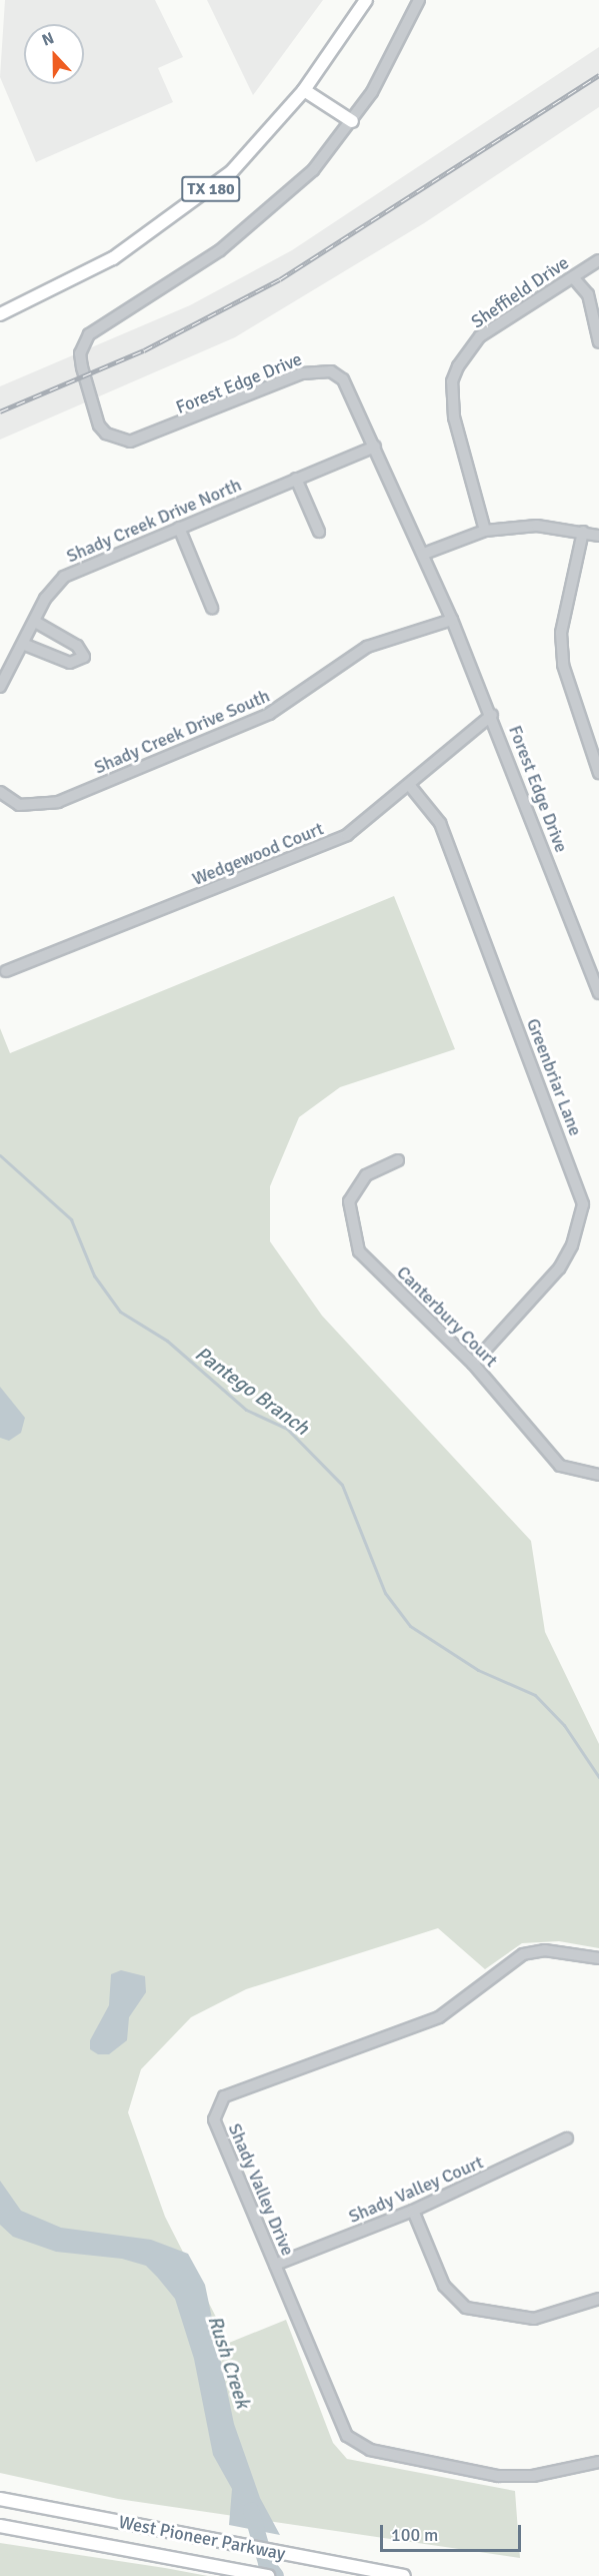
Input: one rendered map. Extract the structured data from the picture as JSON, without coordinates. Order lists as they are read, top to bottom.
{
  "streets": {
    "main road": ["TX 180", "West Pioneer Parkway"],
    "street": [
      "Sheffield Drive",
      "Forest Edge Drive",
      "Shady Creek Drive North",
      "Shady Creek Drive South",
      "Wedgewood Court",
      "Greenbriar Lane",
      "Canterbury Court",
      "Shady Valley Drive",
      "Shady Valley Court"
    ]
  },
  "crossings": [
    ["Forest Edge Drive", "Shady Creek Drive North"],
    ["Forest Edge Drive", "Shady Creek Drive South"],
    ["Forest Edge Drive", "Wedgewood Court"],
    ["Wedgewood Court", "Greenbriar Lane"],
    ["Greenbriar Lane", "Canterbury Court"],
    ["Shady Valley Drive", "Shady Valley Court"]
  ],
  "water": ["Pantego Branch", "Rush Creek"],
  "scale_bar": "100 m",
  "north": "top"
}
